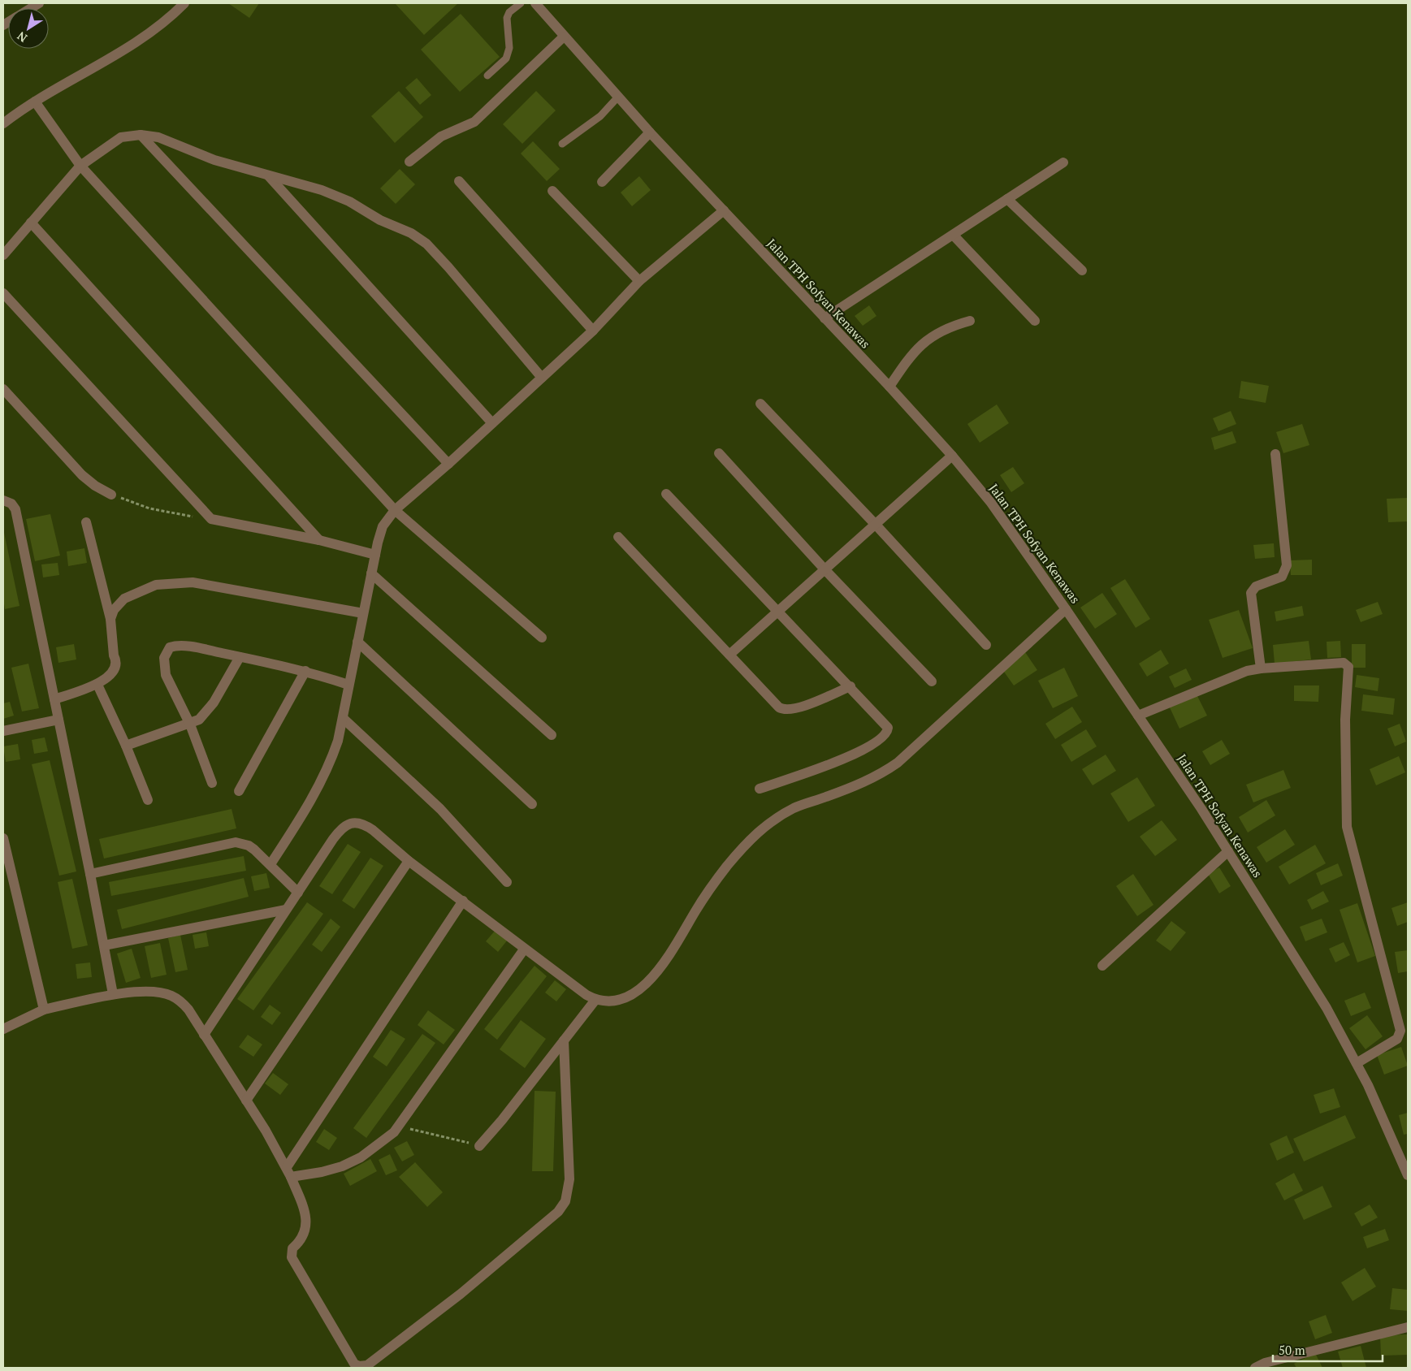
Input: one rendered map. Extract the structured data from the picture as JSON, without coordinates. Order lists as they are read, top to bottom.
{
  "streets": {
    "street": ["Jalan TPH Sofyan Kenawas"]
  },
  "scale_bar": "50 m",
  "north": "bottom left"
}
